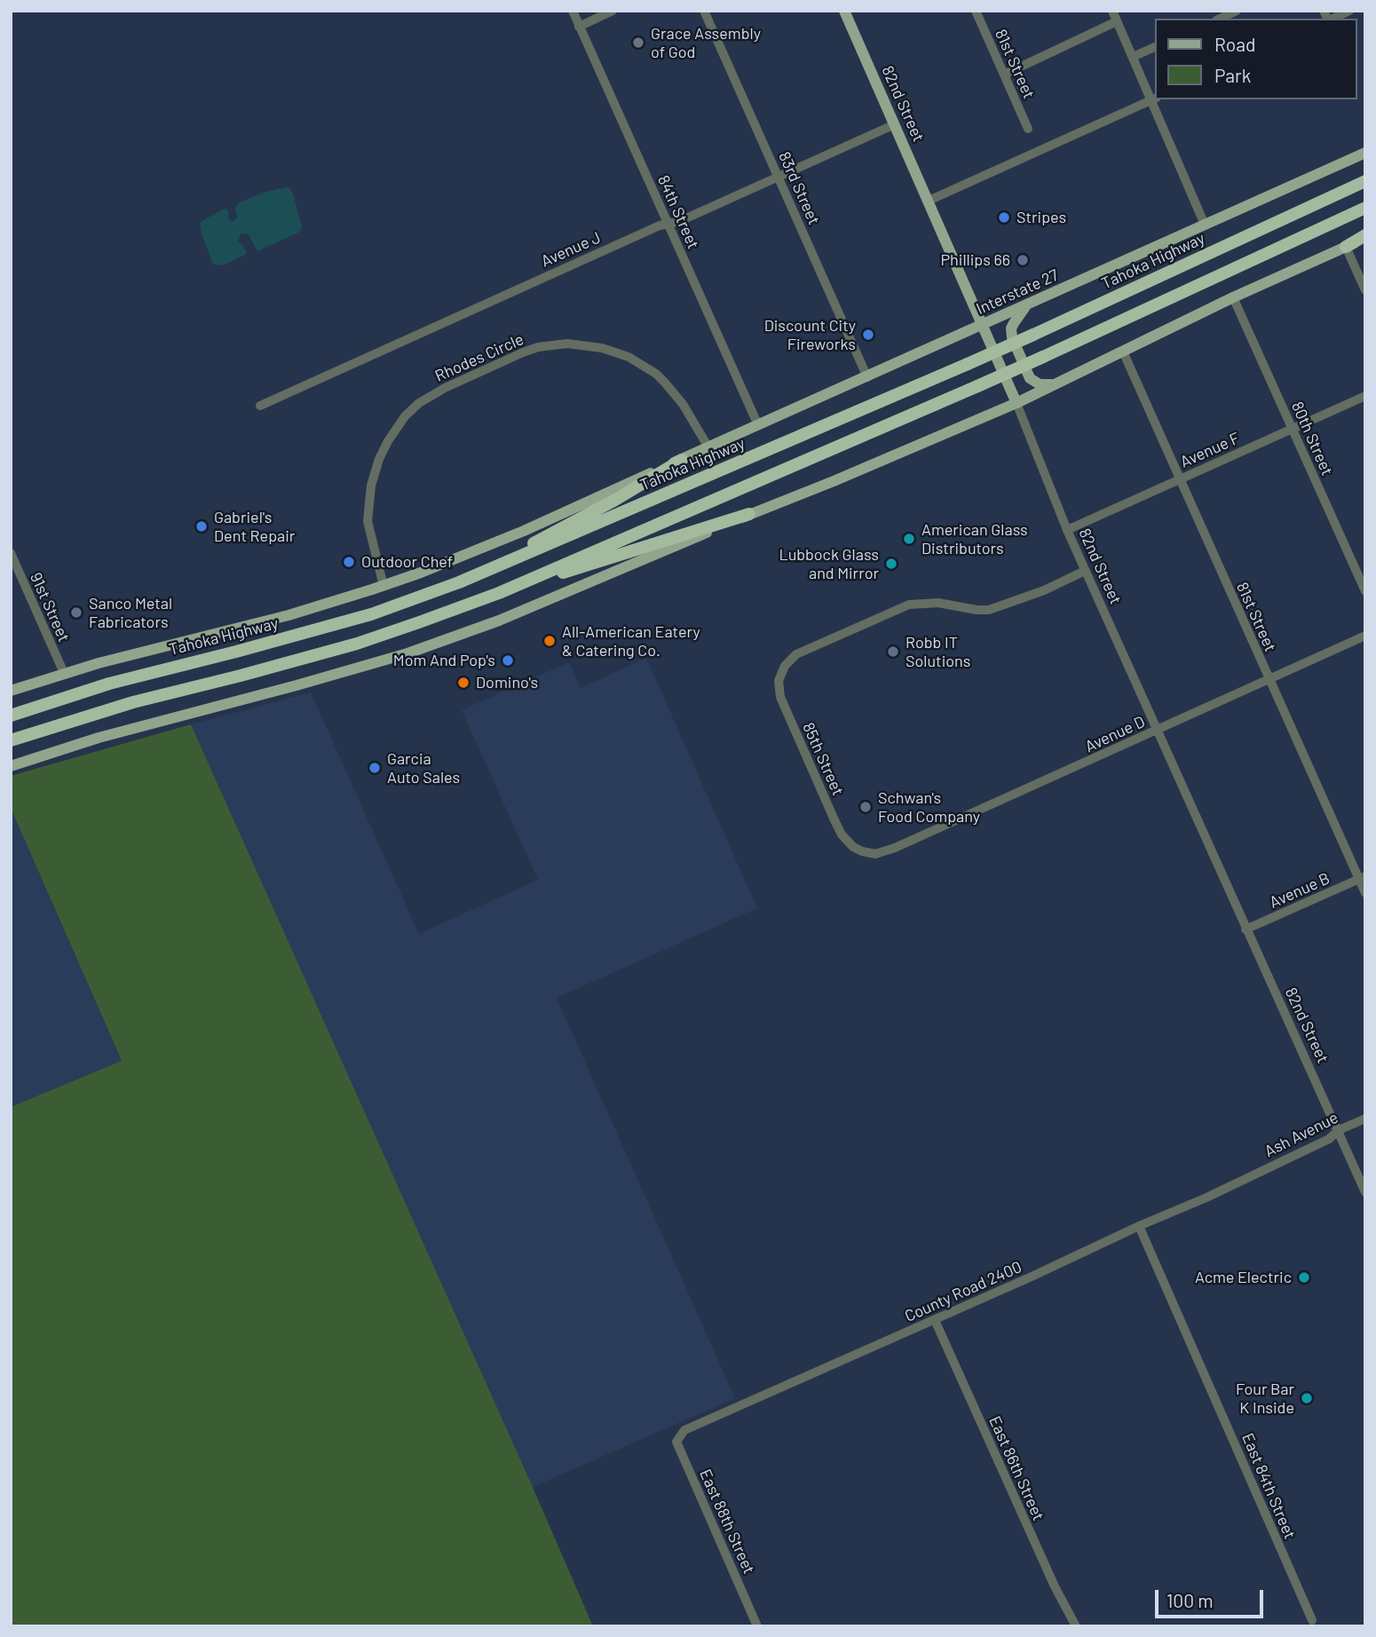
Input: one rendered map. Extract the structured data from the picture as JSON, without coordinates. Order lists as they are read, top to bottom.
{
  "streets": {
    "highway": ["Tahoka Highway"],
    "main road": ["82nd Street", "Interstate 27"],
    "street": [
      "81st Street",
      "83rd Street",
      "84th Street",
      "Avenue J",
      "Rhodes Circle",
      "80th Street",
      "Avenue F",
      "91st Street",
      "Avenue D",
      "85th Street",
      "Avenue B",
      "Ash Avenue",
      "County Road 2400",
      "East 86th Street",
      "East 84th Street",
      "East 88th Street"
    ]
  },
  "crossings": [
    ["81st Street", "Avenue F"],
    ["81st Street", "Avenue D"],
    ["81st Street", "Avenue B"],
    ["82nd Street", "Avenue J"],
    ["82nd Street", "Interstate 27"],
    ["82nd Street", "Avenue F"],
    ["82nd Street", "Avenue D"],
    ["82nd Street", "85th Street"],
    ["82nd Street", "Avenue B"],
    ["82nd Street", "Ash Avenue"],
    ["83rd Street", "Avenue J"],
    ["83rd Street", "Interstate 27"],
    ["84th Street", "Avenue J"],
    ["84th Street", "Interstate 27"],
    ["Tahoka Highway", "Interstate 27"],
    ["Tahoka Highway", "Rhodes Circle"],
    ["Tahoka Highway", "91st Street"],
    ["Interstate 27", "Rhodes Circle"],
    ["80th Street", "Avenue F"],
    ["Avenue D", "85th Street"],
    ["Ash Avenue", "County Road 2400"],
    ["County Road 2400", "East 86th Street"],
    ["County Road 2400", "East 84th Street"],
    ["County Road 2400", "East 88th Street"]
  ],
  "places": [
    "Grace Assembly of God",
    "Stripes",
    "Phillips 66",
    "Discount City Fireworks",
    "Gabriel's Dent Repair",
    "American Glass Distributors",
    "Outdoor Chef",
    "Lubbock Glass and Mirror",
    "Sanco Metal Fabricators",
    "All-American Eatery & Catering Co.",
    "Robb IT Solutions",
    "Mom And Pop's",
    "Domino's",
    "Garcia Auto Sales",
    "Schwan's Food Company",
    "Acme Electric",
    "Four Bar K Inside"
  ],
  "legend": ["Road", "Park"],
  "scale_bar": "100 m"
}
